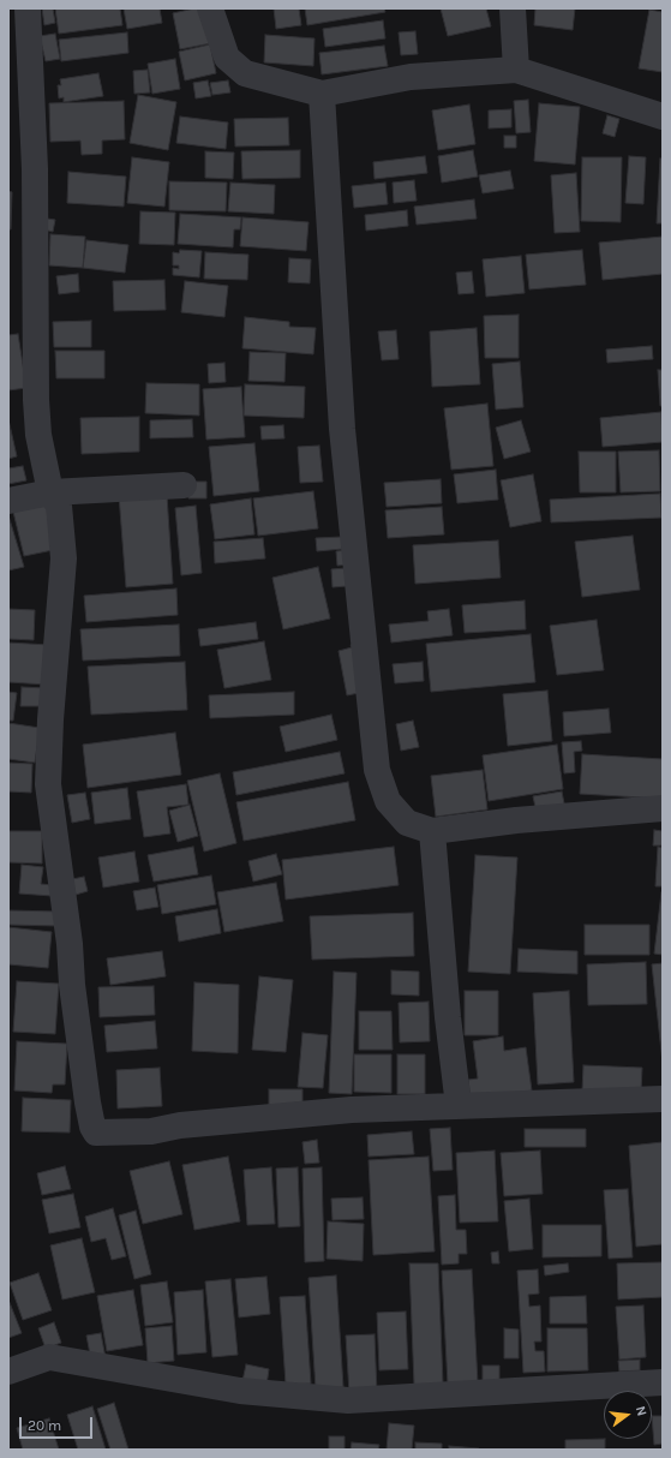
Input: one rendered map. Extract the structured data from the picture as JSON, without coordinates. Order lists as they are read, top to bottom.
{
  "scale_bar": "20 m",
  "north": "right"
}
